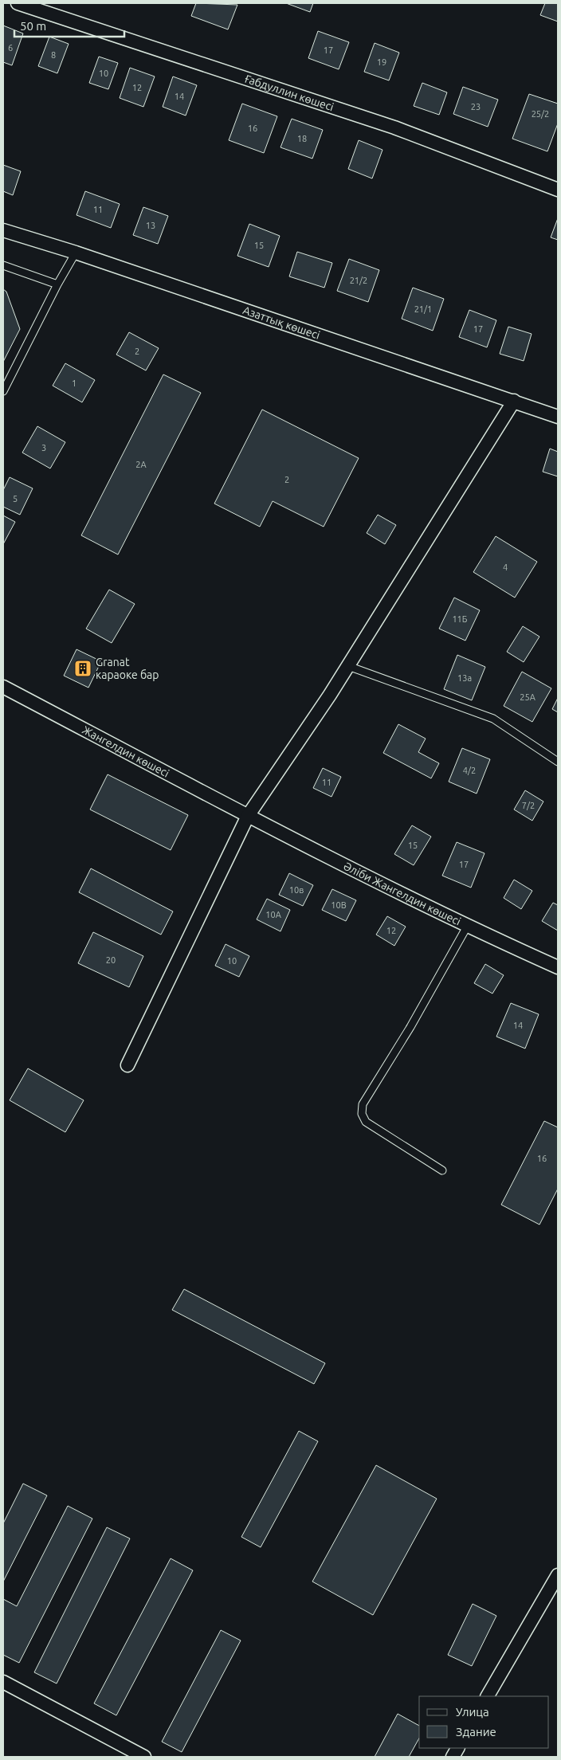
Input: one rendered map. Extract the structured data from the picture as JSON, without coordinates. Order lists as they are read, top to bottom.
{
  "streets": {
    "street": [
      "Ғабдуллин көшесі",
      "Азаттық көшесі",
      "Жангелдин көшесі",
      "Әліби Жангелдин көшесі"
    ]
  },
  "crossings": [
    ["Жангелдин көшесі", "Әліби Жангелдин көшесі"]
  ],
  "places": {
    "building": ["Granat караоке бар"]
  },
  "house_numbers": [
    "6",
    "17",
    "8",
    "19",
    "10",
    "12",
    "14",
    "23",
    "25/2",
    "16",
    "18",
    "11",
    "13",
    "15",
    "21/2",
    "21/1",
    "17",
    "2",
    "1",
    "3",
    "2А",
    "2",
    "5",
    "4",
    "11Б",
    "13а",
    "25А",
    "4/2",
    "11",
    "7/2",
    "15",
    "17",
    "10в",
    "10В",
    "10А",
    "12",
    "20",
    "10",
    "14",
    "16"
  ],
  "legend": ["Улица", "Здание"],
  "scale_bar": "50 m"
}
